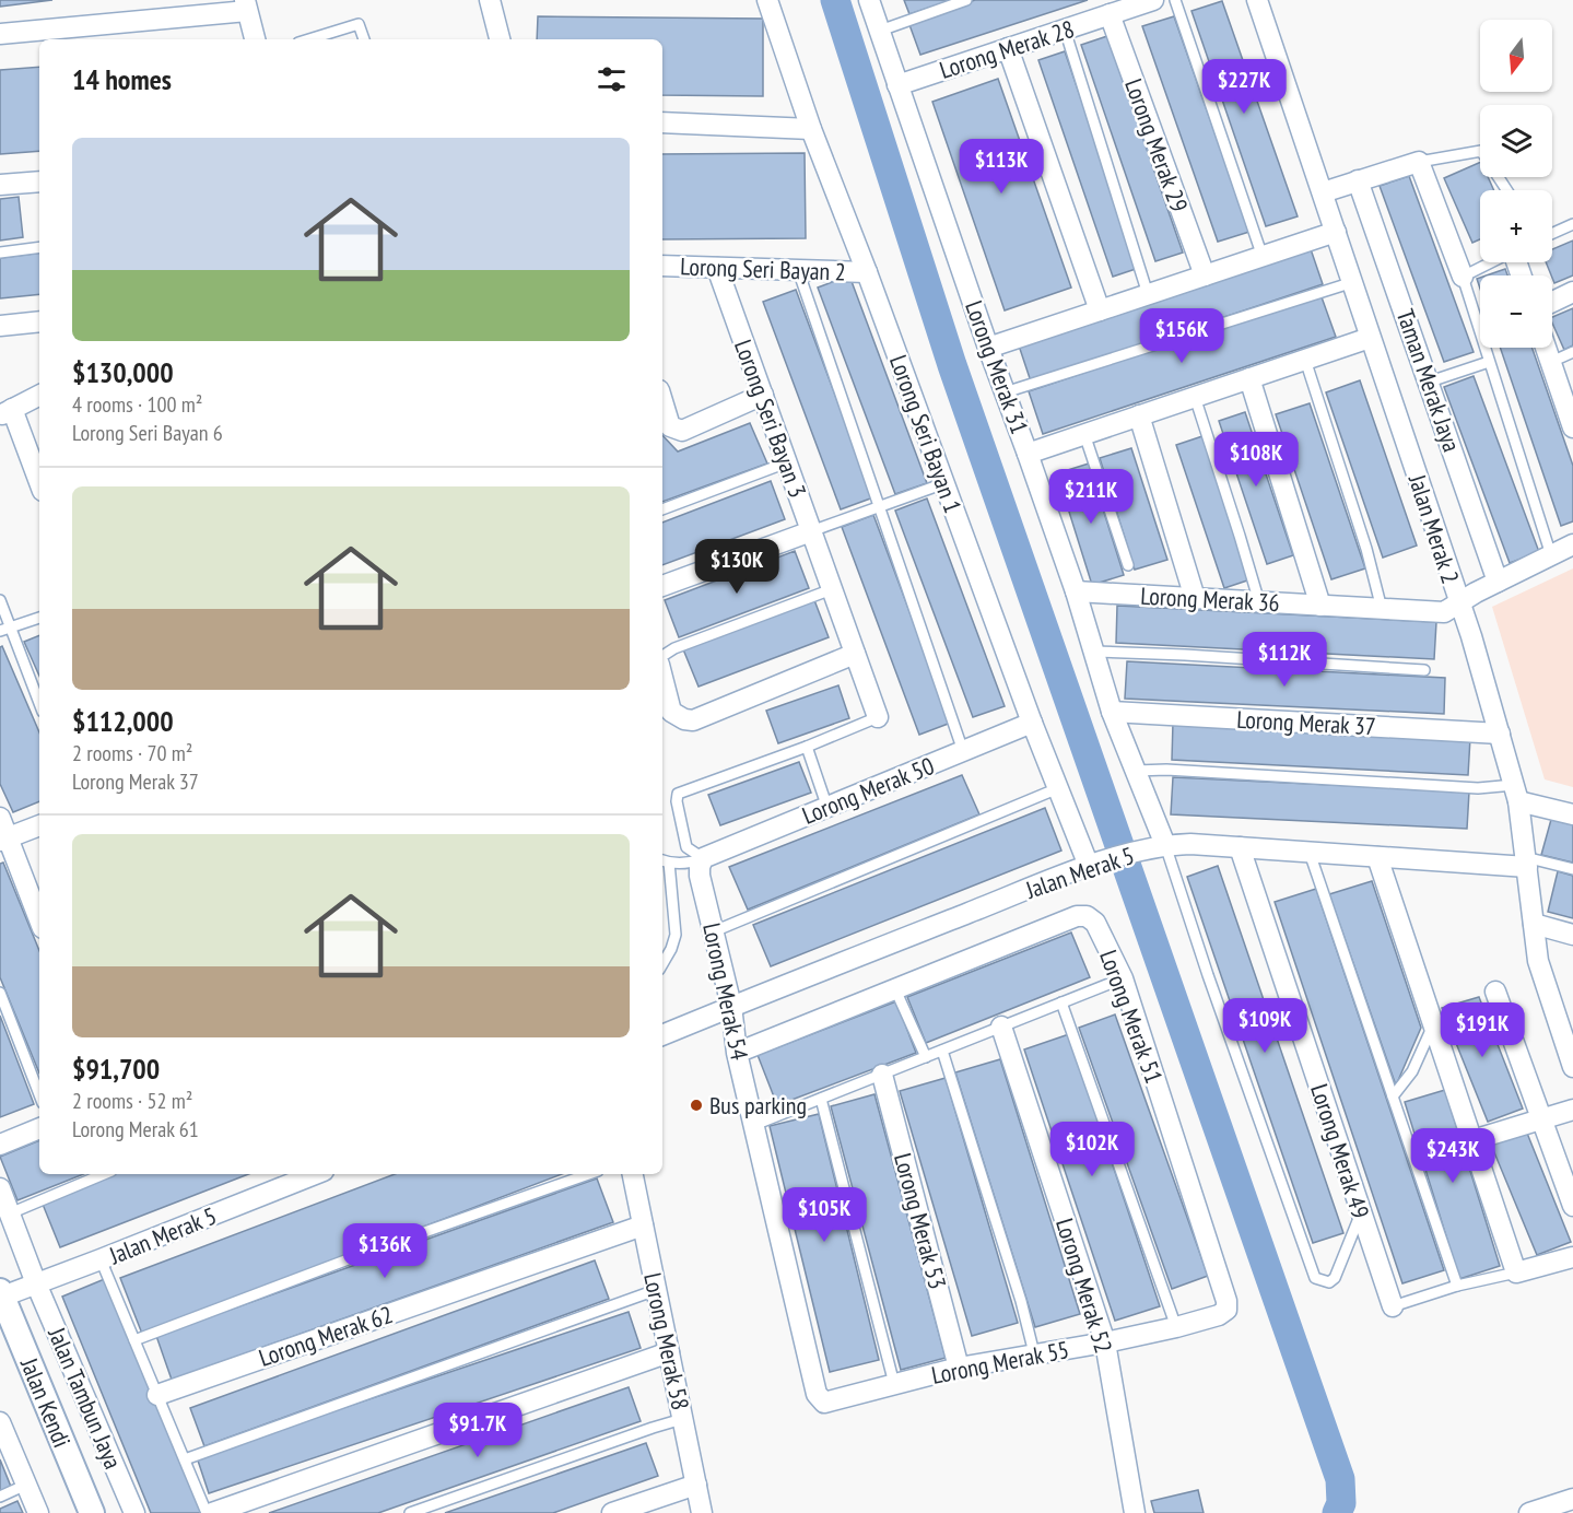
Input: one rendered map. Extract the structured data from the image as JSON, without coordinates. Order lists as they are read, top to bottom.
{
  "streets": {
    "street": [
      "Lorong Merak 28",
      "Lorong Merak 29",
      "Lorong Seri Bayan 2",
      "Lorong Merak 31",
      "Taman Merak Jaya",
      "Lorong Seri Bayan 3",
      "Lorong Seri Bayan 1",
      "Jalan Merak 2",
      "Lorong Merak 36",
      "Lorong Merak 37",
      "Lorong Merak 50",
      "Jalan Merak 5",
      "Lorong Merak 54",
      "Lorong Merak 51",
      "Lorong Merak 49",
      "Lorong Merak 53",
      "Lorong Merak 52",
      "Lorong Merak 62",
      "Lorong Merak 58",
      "Lorong Merak 55",
      "Jalan Tambun Jaya",
      "Jalan Kendi"
    ]
  },
  "crossings": [
    ["Lorong Merak 28", "Lorong Merak 29"],
    ["Lorong Merak 28", "Lorong Merak 31"],
    ["Lorong Seri Bayan 2", "Lorong Seri Bayan 3"],
    ["Lorong Seri Bayan 2", "Lorong Seri Bayan 1"],
    ["Lorong Merak 31", "Lorong Merak 36"],
    ["Lorong Merak 31", "Lorong Merak 37"],
    ["Lorong Merak 31", "Jalan Merak 5"],
    ["Taman Merak Jaya", "Lorong Merak 36"],
    ["Lorong Seri Bayan 1", "Lorong Merak 50"],
    ["Lorong Seri Bayan 1", "Jalan Merak 5"],
    ["Jalan Merak 2", "Lorong Merak 36"],
    ["Jalan Merak 2", "Lorong Merak 37"],
    ["Jalan Merak 2", "Jalan Merak 5"],
    ["Lorong Merak 50", "Lorong Merak 54"],
    ["Jalan Merak 5", "Lorong Merak 54"],
    ["Jalan Merak 5", "Lorong Merak 49"],
    ["Jalan Merak 5", "Jalan Tambun Jaya"],
    ["Jalan Merak 5", "Jalan Kendi"],
    ["Lorong Merak 54", "Lorong Merak 55"],
    ["Lorong Merak 51", "Lorong Merak 55"],
    ["Lorong Merak 53", "Lorong Merak 55"],
    ["Lorong Merak 52", "Lorong Merak 55"],
    ["Lorong Merak 62", "Lorong Merak 58"]
  ],
  "places": ["Bus parking"],
  "north": "bottom",
  "page": {
    "map_buttons": ["+", "−"],
    "heading": "14 homes",
    "price": [
      "$227K",
      "$113K",
      "$156K",
      "$108K",
      "$211K",
      "$130K",
      "$112K",
      "$109K",
      "$191K",
      "$102K",
      "$243K",
      "$105K",
      "$136K",
      "$91.7K"
    ],
    "list": [
      {
        "name": "$130,000",
        "note": "4 rooms · 100 m² · Lorong Seri Bayan 6"
      },
      {
        "name": "$112,000",
        "note": "2 rooms · 70 m² · Lorong Merak 37"
      },
      {
        "name": "$91,700",
        "note": "2 rooms · 52 m² · Lorong Merak 61"
      }
    ]
  }
}
